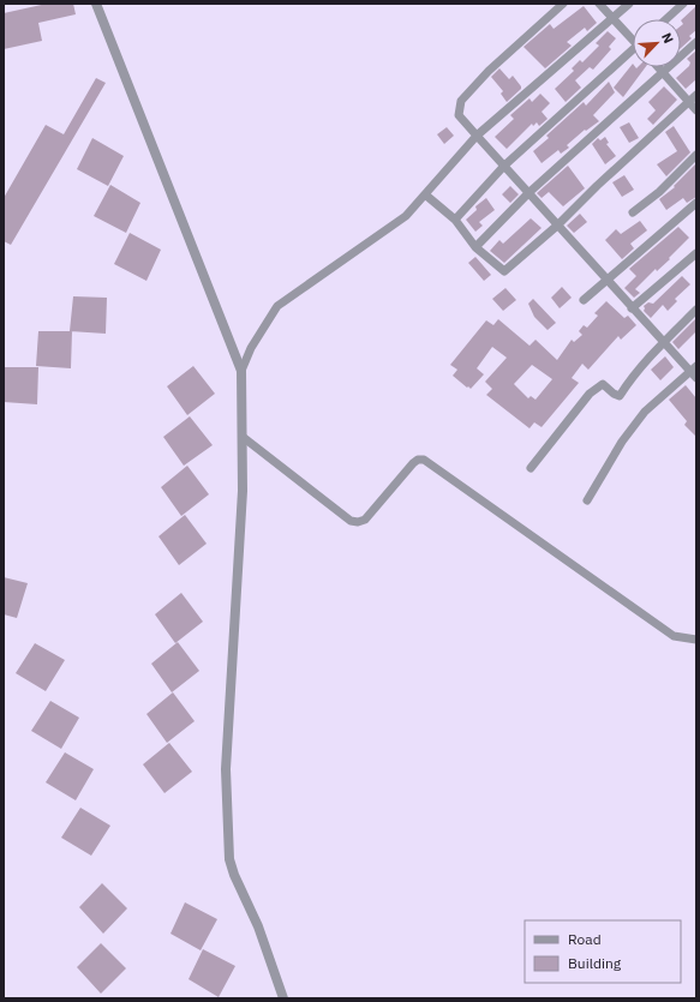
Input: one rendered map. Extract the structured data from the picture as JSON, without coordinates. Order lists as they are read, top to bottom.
{
  "legend": ["Road", "Building"],
  "north": "top right"
}
